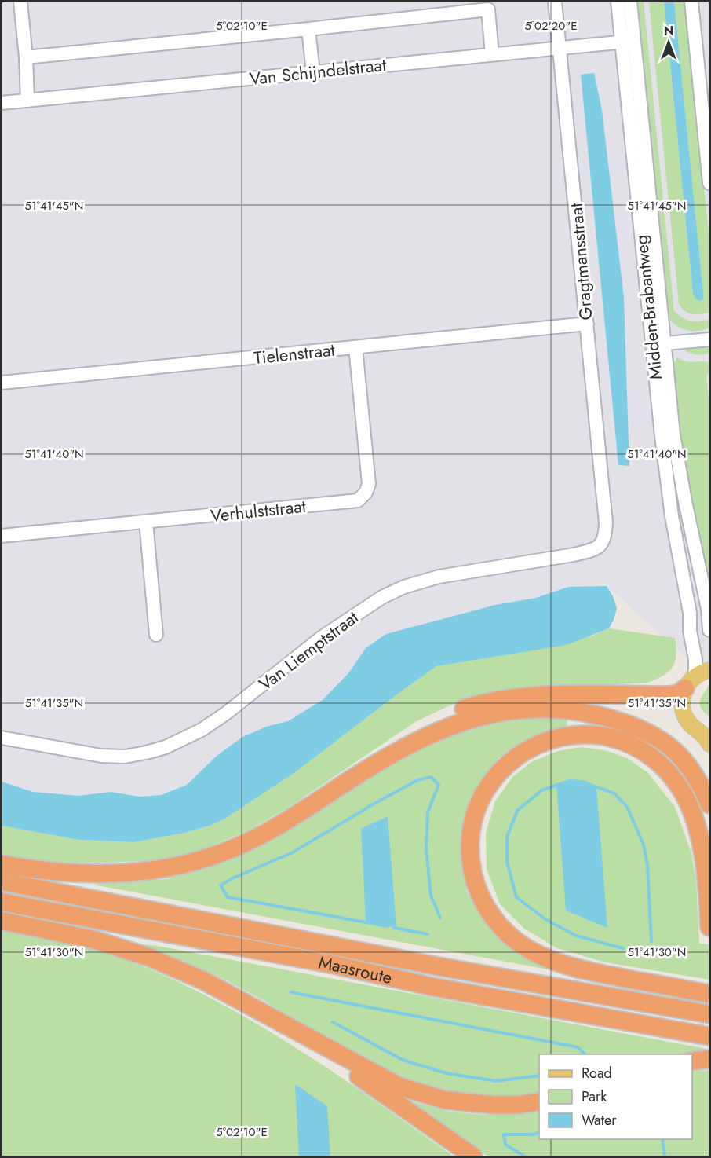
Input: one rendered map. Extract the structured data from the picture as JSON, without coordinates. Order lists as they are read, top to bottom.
{
  "streets": {
    "highway": ["Maasroute"],
    "street": [
      "Van Schijndelstraat",
      "Gragtmansstraat",
      "Midden-Brabantweg",
      "Tielenstraat",
      "Verhulststraat",
      "Van Liemptstraat"
    ]
  },
  "crossings": [
    ["Van Schijndelstraat", "Gragtmansstraat"],
    ["Van Schijndelstraat", "Midden-Brabantweg"],
    ["Gragtmansstraat", "Tielenstraat"],
    ["Gragtmansstraat", "Van Liemptstraat"],
    ["Tielenstraat", "Verhulststraat"]
  ],
  "legend": ["Road", "Park", "Water"],
  "north": "top",
  "coordinates": [
    "5°02'10\"E",
    "5°02'20\"E",
    "51°41'45\"N",
    "51°41'40\"N",
    "51°41'35\"N",
    "51°41'30\"N"
  ]
}
